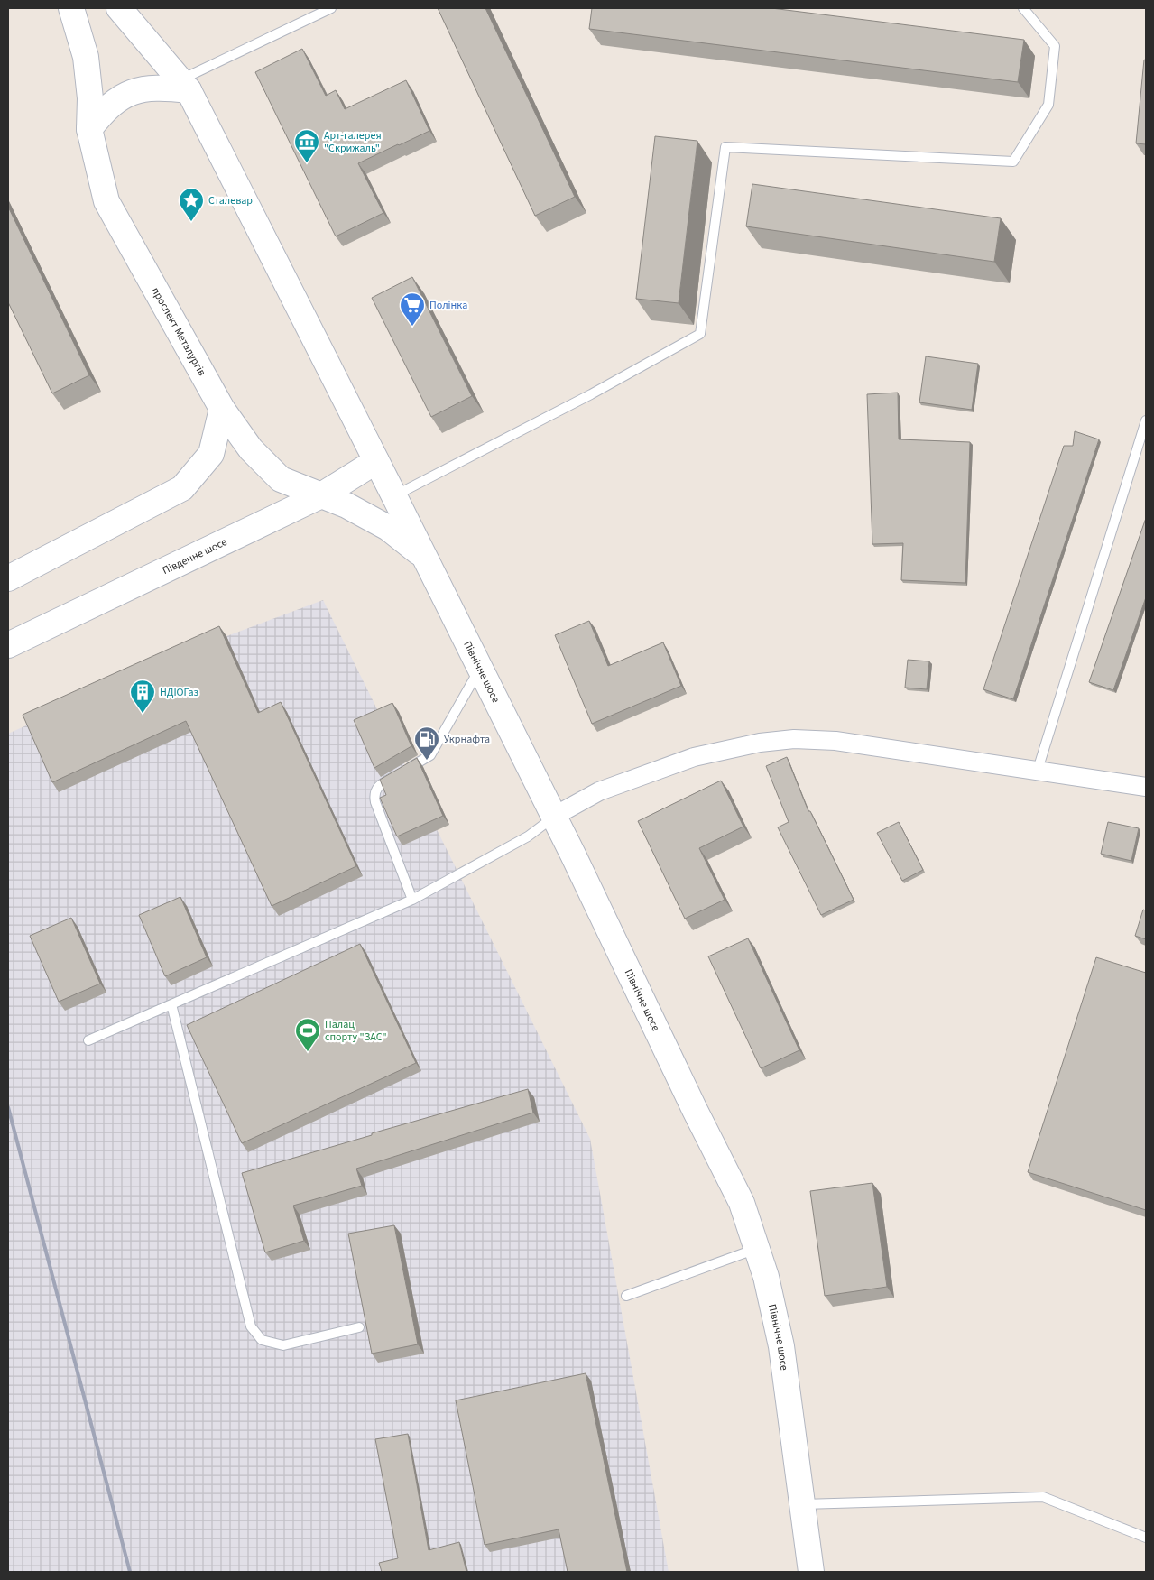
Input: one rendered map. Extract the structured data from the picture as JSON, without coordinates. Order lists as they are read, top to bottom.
{
  "streets": {
    "main road": ["проспект Металургів", "Південне шосе", "Північне шосе"]
  },
  "crossings": [
    ["проспект Металургів", "Південне шосе"],
    ["проспект Металургів", "Північне шосе"],
    ["Південне шосе", "Північне шосе"]
  ],
  "places": {
    "museum": ["Арт-галерея \"Скрижаль\""],
    "place": ["Сталевар"],
    "supermarket": ["Полінка"],
    "building": ["НДІОГаз"],
    "fuel station": ["Укрнафта"],
    "sports": ["Палац спорту \"ЗАС\""]
  }
}
